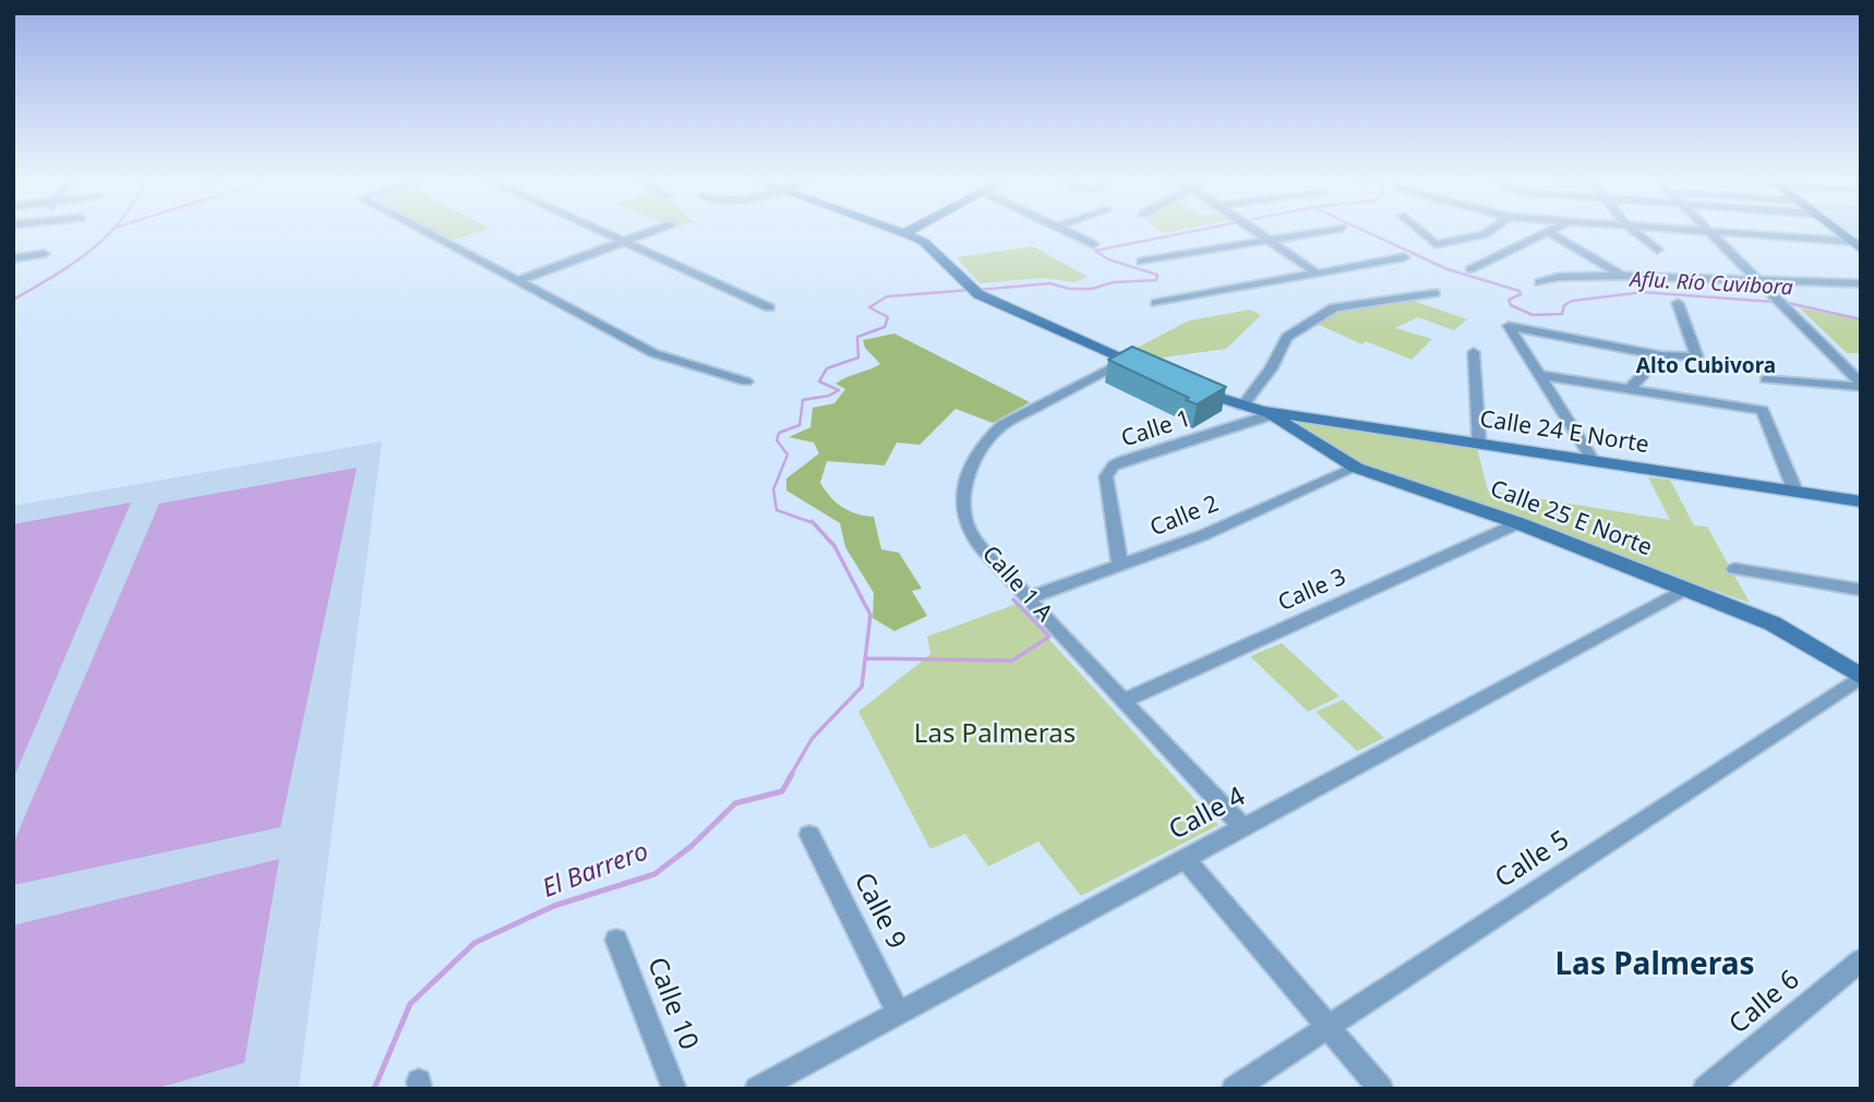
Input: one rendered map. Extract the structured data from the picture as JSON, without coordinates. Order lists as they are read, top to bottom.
{
  "streets": {
    "main road": ["Calle 24 E Norte", "Calle 25 E Norte"],
    "street": [
      "Calle 1",
      "Calle 2",
      "Calle 1 A",
      "Calle 3",
      "Calle 4",
      "Calle 5",
      "Calle 9",
      "Calle 6",
      "Calle 10"
    ]
  },
  "crossings": [
    ["Calle 1", "Calle 24 E Norte"],
    ["Calle 1", "Calle 2"],
    ["Calle 1", "Calle 25 E Norte"],
    ["Calle 24 E Norte", "Calle 25 E Norte"],
    ["Calle 2", "Calle 25 E Norte"],
    ["Calle 2", "Calle 1 A"],
    ["Calle 25 E Norte", "Calle 3"],
    ["Calle 25 E Norte", "Calle 4"],
    ["Calle 25 E Norte", "Calle 5"],
    ["Calle 1 A", "Calle 3"],
    ["Calle 1 A", "Calle 4"],
    ["Calle 4", "Calle 9"]
  ],
  "districts": ["Alto Cubivora", "Las Palmeras"],
  "water": ["Aflu. Río Cuvibora", "El Barrero"],
  "parks": ["Las Palmeras"]
}
